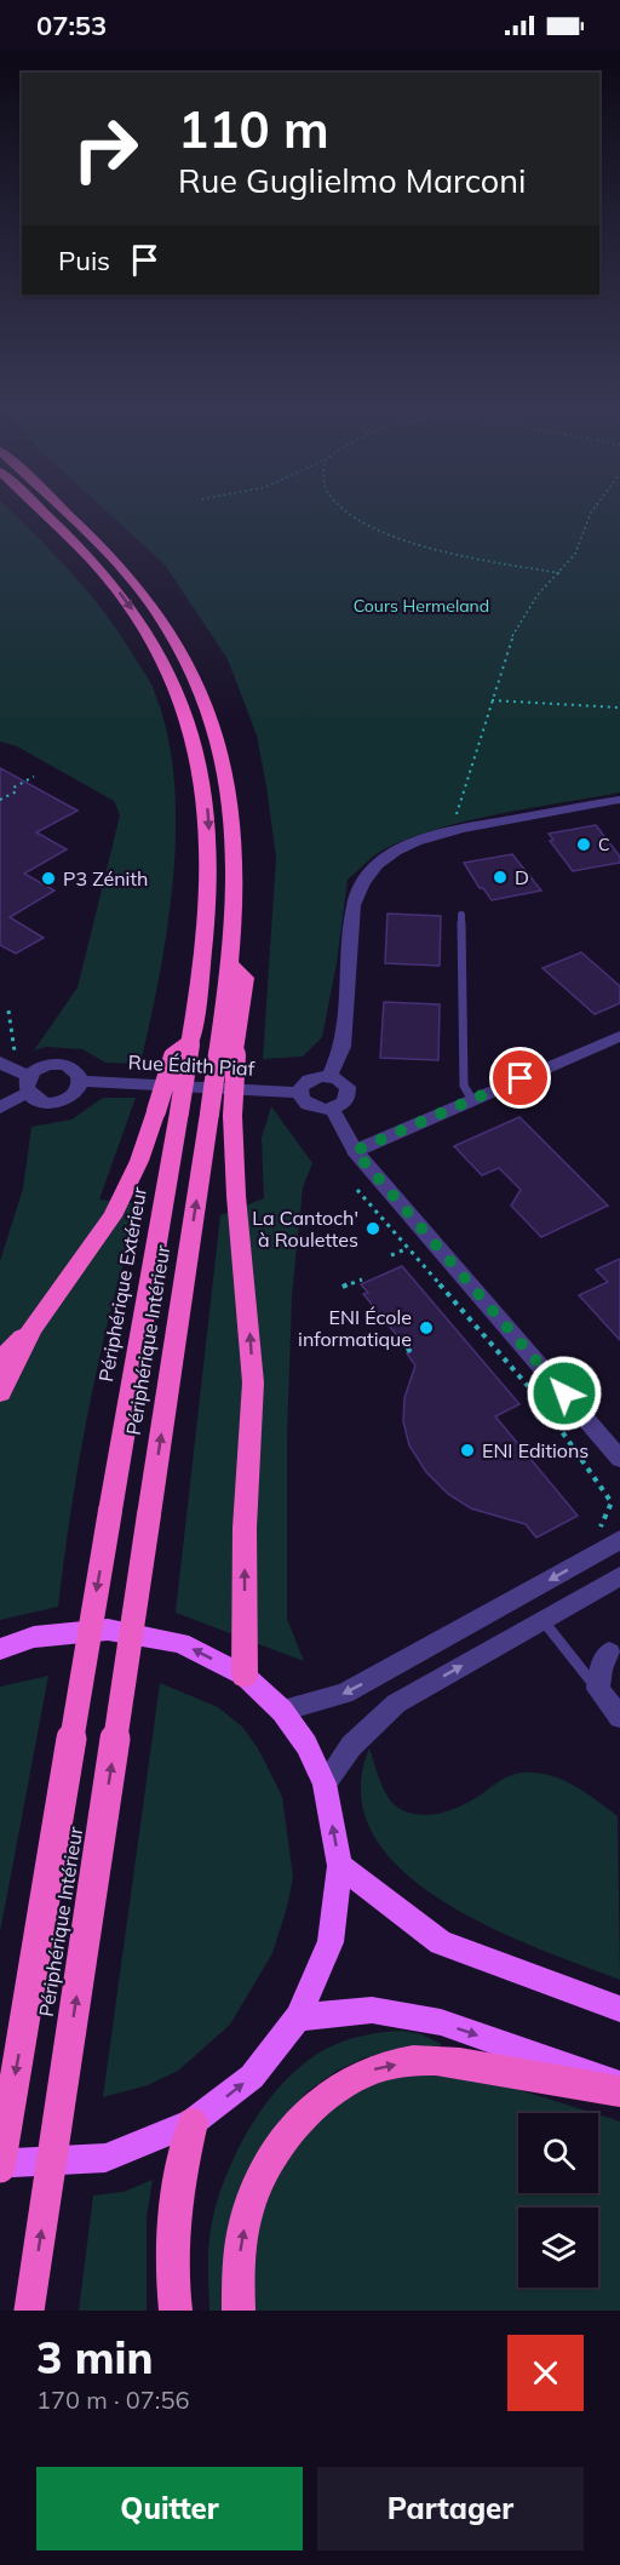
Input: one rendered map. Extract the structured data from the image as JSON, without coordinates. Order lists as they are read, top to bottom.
{
  "streets": {
    "highway": ["Périphérique Extérieur", "Périphérique Intérieur"],
    "street": ["Rue Édith Piaf"]
  },
  "parks": ["Cours Hermeland"],
  "places": [
    "C",
    "D",
    "P3 Zénith",
    "La Cantoch' à Roulettes",
    "ENI École informatique",
    "ENI Editions"
  ],
  "page": {
    "status": "07:53",
    "turn": ["110 m", "Rue Guglielmo Marconi"],
    "then": "Puis",
    "heading": ["3 min", "170 m · 07:56"],
    "buttons": ["Quitter", "Partager"]
  }
}
